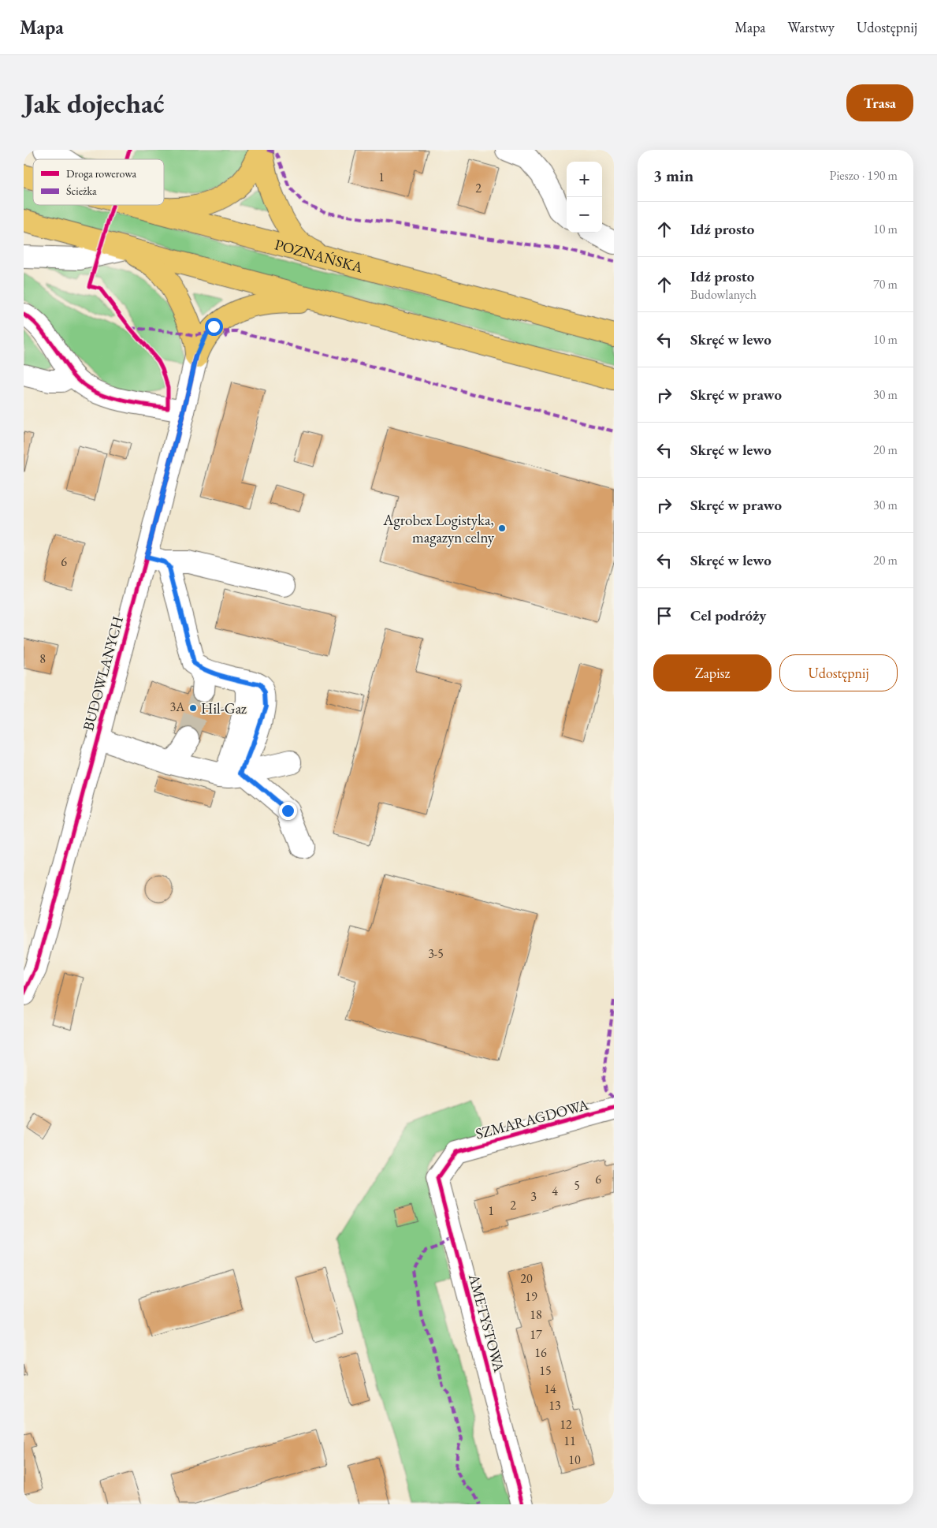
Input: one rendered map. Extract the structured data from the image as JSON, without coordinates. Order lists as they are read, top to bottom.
{
  "streets": {
    "main road": ["POZNAŃSKA"],
    "street": ["BUDOWLANYCH", "SZMARAGDOWA", "AMETYSTOWA"]
  },
  "crossings": [
    ["SZMARAGDOWA", "AMETYSTOWA"]
  ],
  "places": ["Agrobex Logistyka, magazyn celny", "Hil-Gaz"],
  "house_numbers": [
    "1",
    "2",
    "6",
    "8",
    "3A",
    "3-5",
    "6",
    "5",
    "4",
    "3",
    "2",
    "1",
    "20",
    "19",
    "18",
    "17",
    "16",
    "15",
    "14",
    "13",
    "12",
    "11",
    "10"
  ],
  "legend": ["Droga rowerowa", "Ścieżka"],
  "page": {
    "header": "Mapa",
    "nav": ["Mapa", "Warstwy", "Udostępnij"],
    "buttons": [
      "Trasa",
      ["Zapisz", "Udostępnij"]
    ],
    "title": "Jak dojechać",
    "heading": ["3 min", "Pieszo · 190 m"],
    "map_buttons": ["+", "−"],
    "list": [
      ["Idź prosto", "10 m"],
      ["Idź prosto", "Budowlanych", "70 m"],
      ["Skręć w lewo", "10 m"],
      ["Skręć w prawo", "30 m"],
      ["Skręć w lewo", "20 m"],
      ["Skręć w prawo", "30 m"],
      ["Skręć w lewo", "20 m"],
      "Cel podróży"
    ]
  }
}
